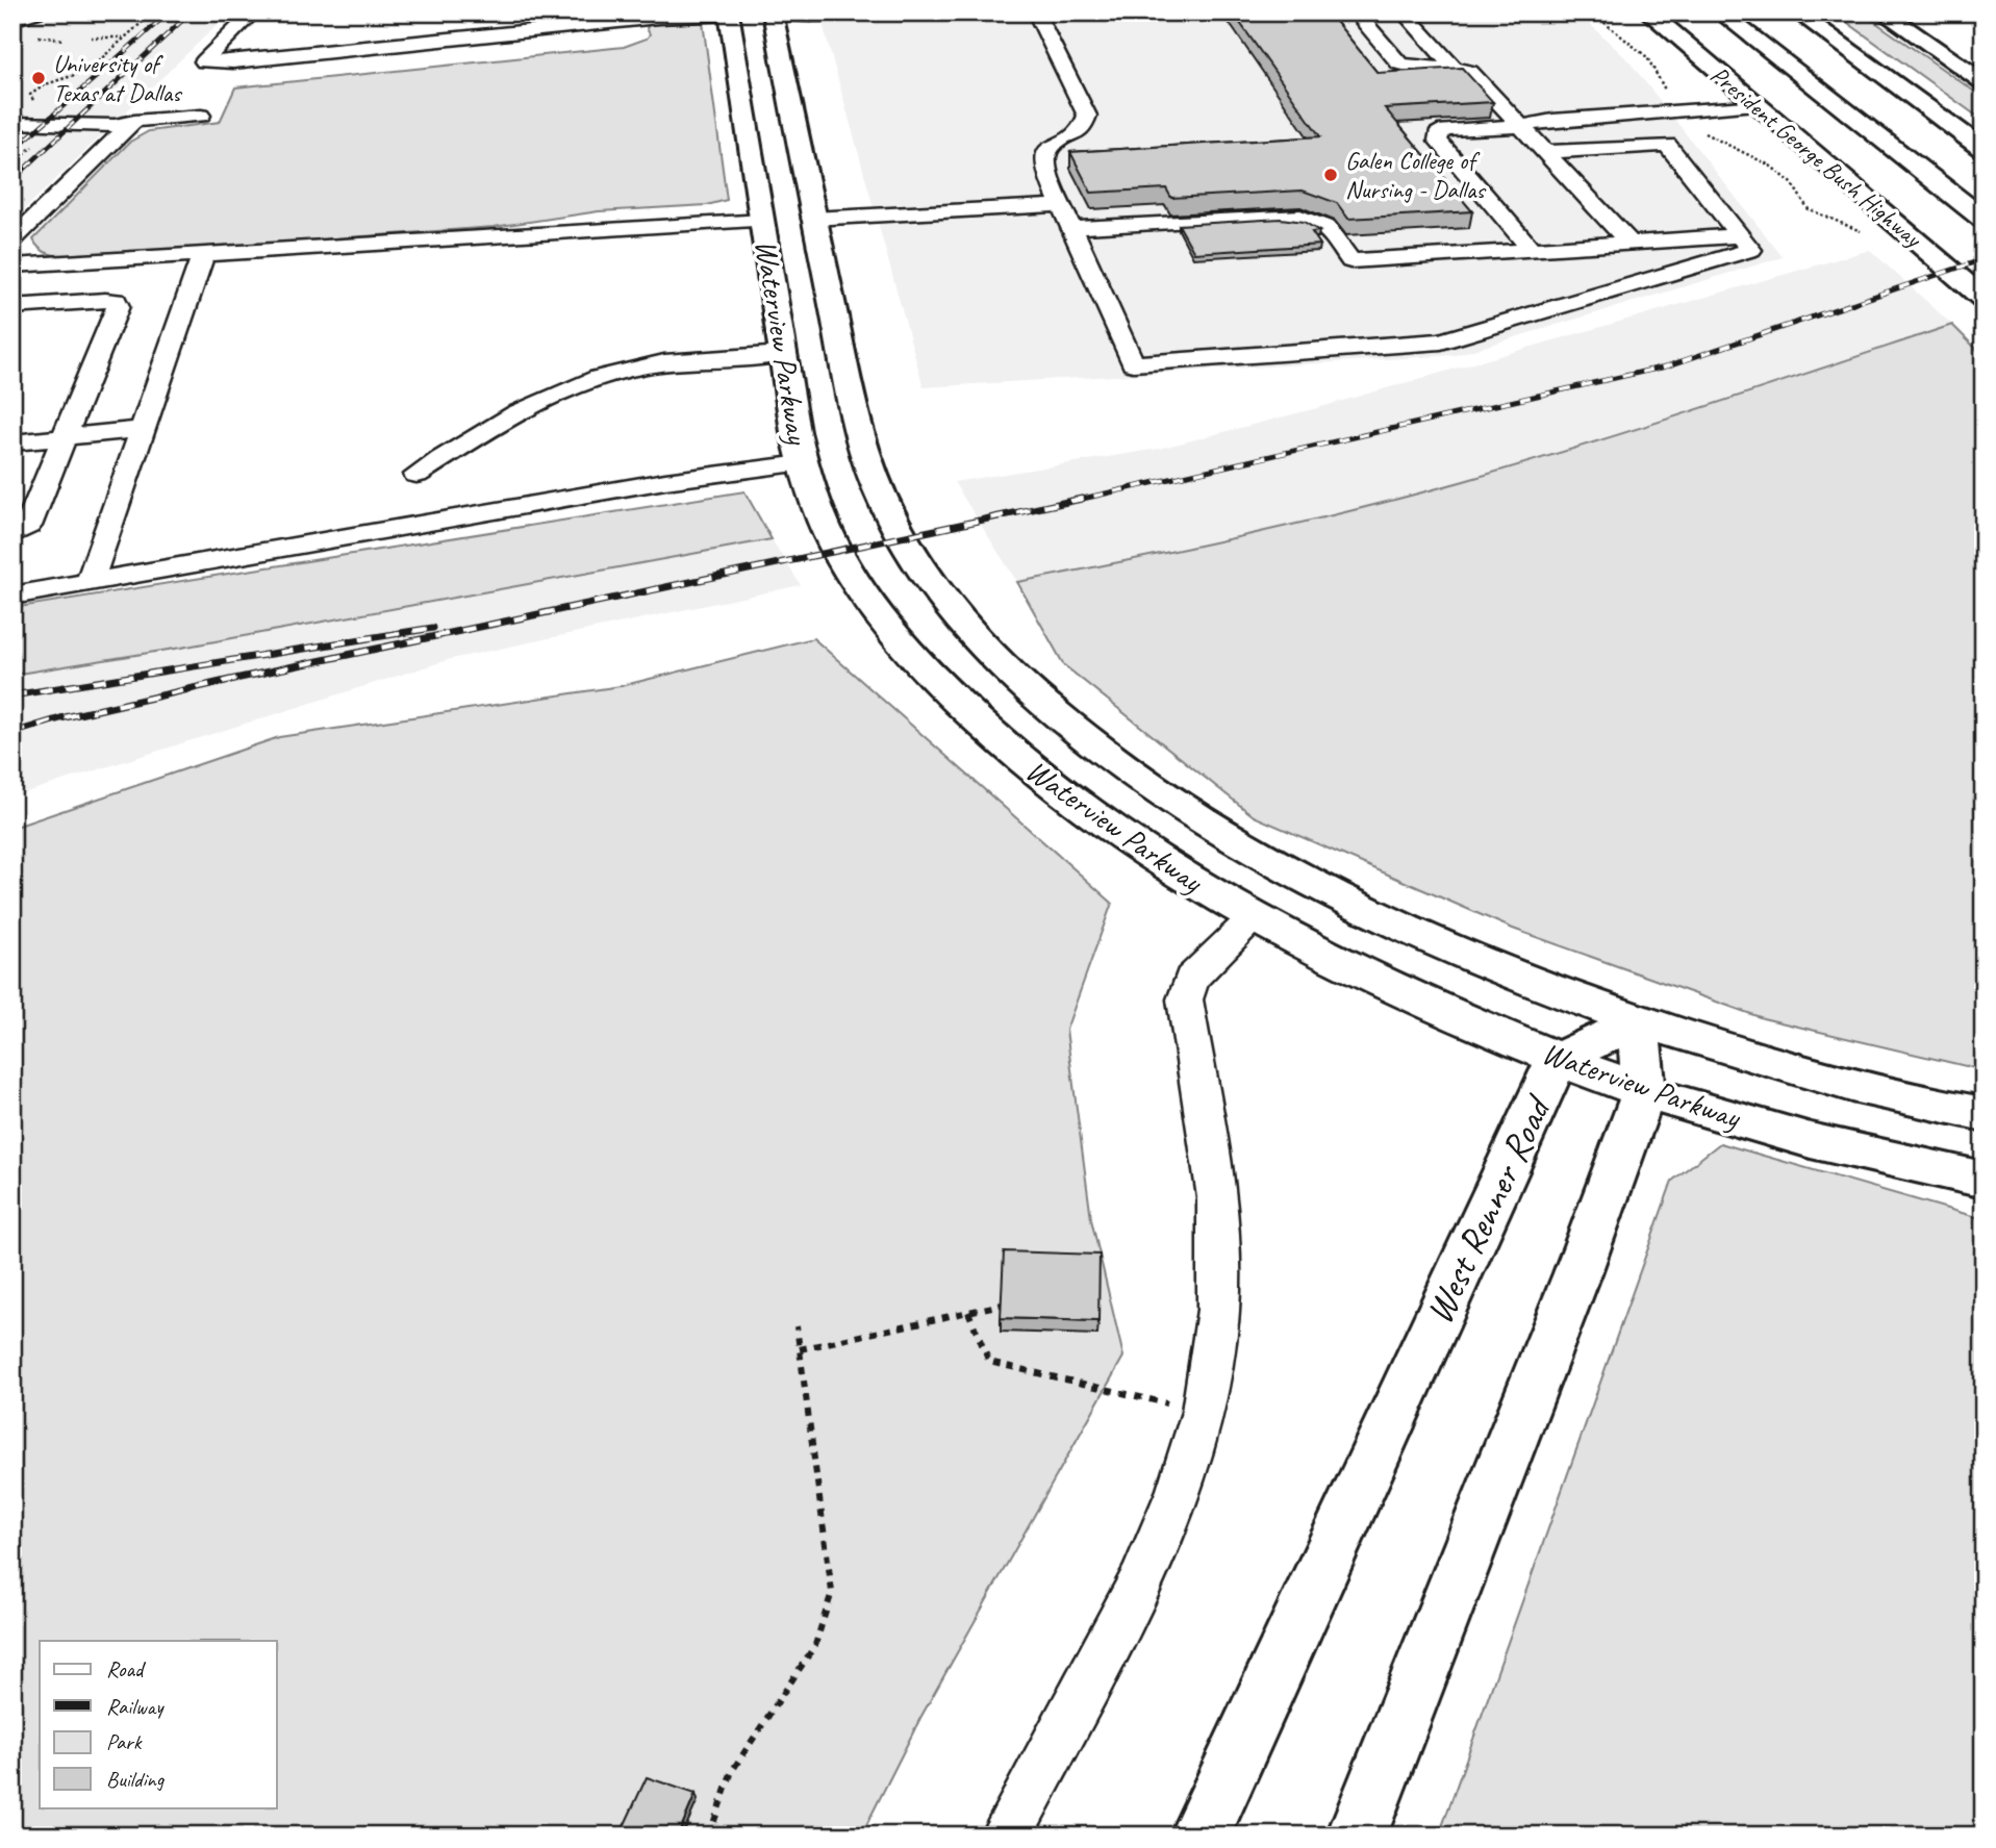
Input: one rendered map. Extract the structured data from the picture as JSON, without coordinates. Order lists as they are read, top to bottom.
{
  "streets": {
    "main road": ["President George Bush Highway", "Waterview Parkway", "West Renner Road"]
  },
  "crossings": [
    ["Waterview Parkway", "West Renner Road"]
  ],
  "places": ["University of Texas at Dallas", "Galen College of Nursing - Dallas"],
  "legend": [
    "Road",
    "Railway",
    "Park",
    "Building"
  ]
}
